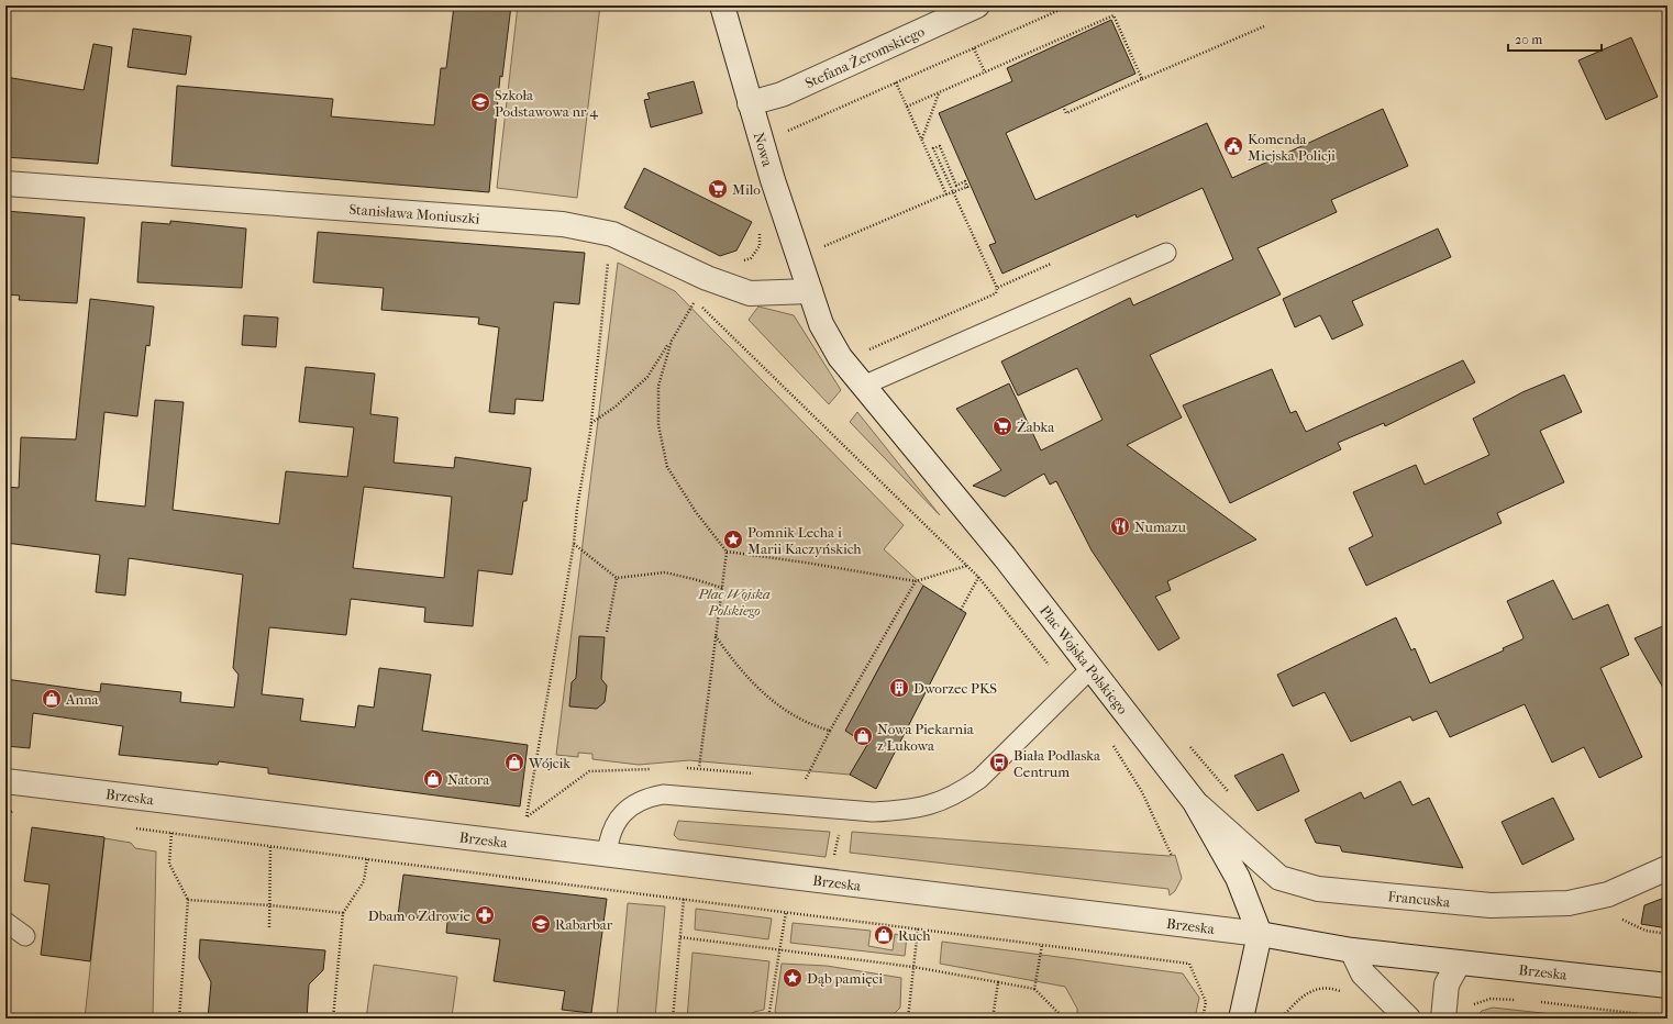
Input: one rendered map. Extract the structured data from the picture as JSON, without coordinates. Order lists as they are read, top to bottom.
{
  "streets": {
    "street": [
      "Stefana Żeromskiego",
      "Nowa",
      "Stanisława Moniuszki",
      "Plac Wojska Polskiego",
      "Brzeska",
      "Francuska"
    ]
  },
  "crossings": [
    ["Stefana Żeromskiego", "Nowa"],
    ["Nowa", "Stanisława Moniuszki"],
    ["Nowa", "Plac Wojska Polskiego"],
    ["Stanisława Moniuszki", "Plac Wojska Polskiego"],
    ["Plac Wojska Polskiego", "Brzeska"],
    ["Plac Wojska Polskiego", "Francuska"]
  ],
  "parks": ["Plac Wojska Polskiego"],
  "places": {
    "school or university": ["Szkoła Podstawowa nr 4", "Rabarbar"],
    "public building": ["Komenda Miejska Policji"],
    "supermarket": ["Milo", "Żabka"],
    "restaurant": ["Numazu"],
    "place": ["Pomnik Lecha i Marii Kaczyńskich", "Dąb pamięci"],
    "building": ["Dworzec PKS"],
    "shop": [
      "Anna",
      "Nowa Piekarnia z Łukowa",
      "Wójcik",
      "Natora",
      "Ruch"
    ],
    "bus stop": ["Biała Podlaska Centrum"],
    "pharmacy": ["Dbam o Zdrowie"]
  },
  "scale_bar": "20 m"
}
